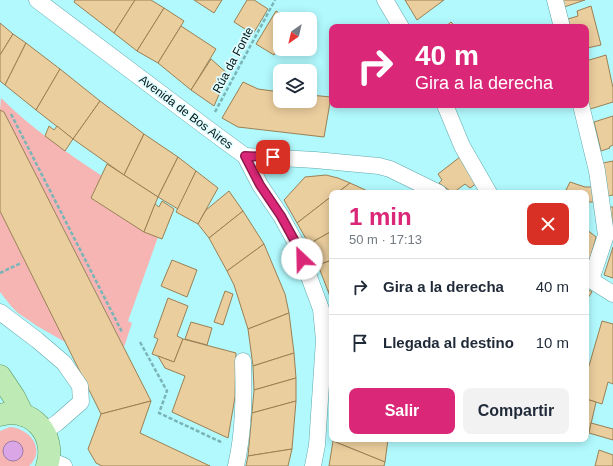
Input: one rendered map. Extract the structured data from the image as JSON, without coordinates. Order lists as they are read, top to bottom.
{
  "streets": {
    "street": ["Avenida de Bos Aires"],
    "path": ["Rúa da Fonte"]
  },
  "crossings": [
    ["Rúa da Fonte", "Avenida de Bos Aires"]
  ],
  "north": "bottom left",
  "page": {
    "turn": ["40 m", "Gira a la derecha"],
    "heading": ["1 min", "50 m · 17:13"],
    "list": [
      {
        "name": "Gira a la derecha",
        "value": "40 m"
      },
      {
        "name": "Llegada al destino",
        "value": "10 m"
      }
    ],
    "buttons": ["Salir", "Compartir"]
  }
}
